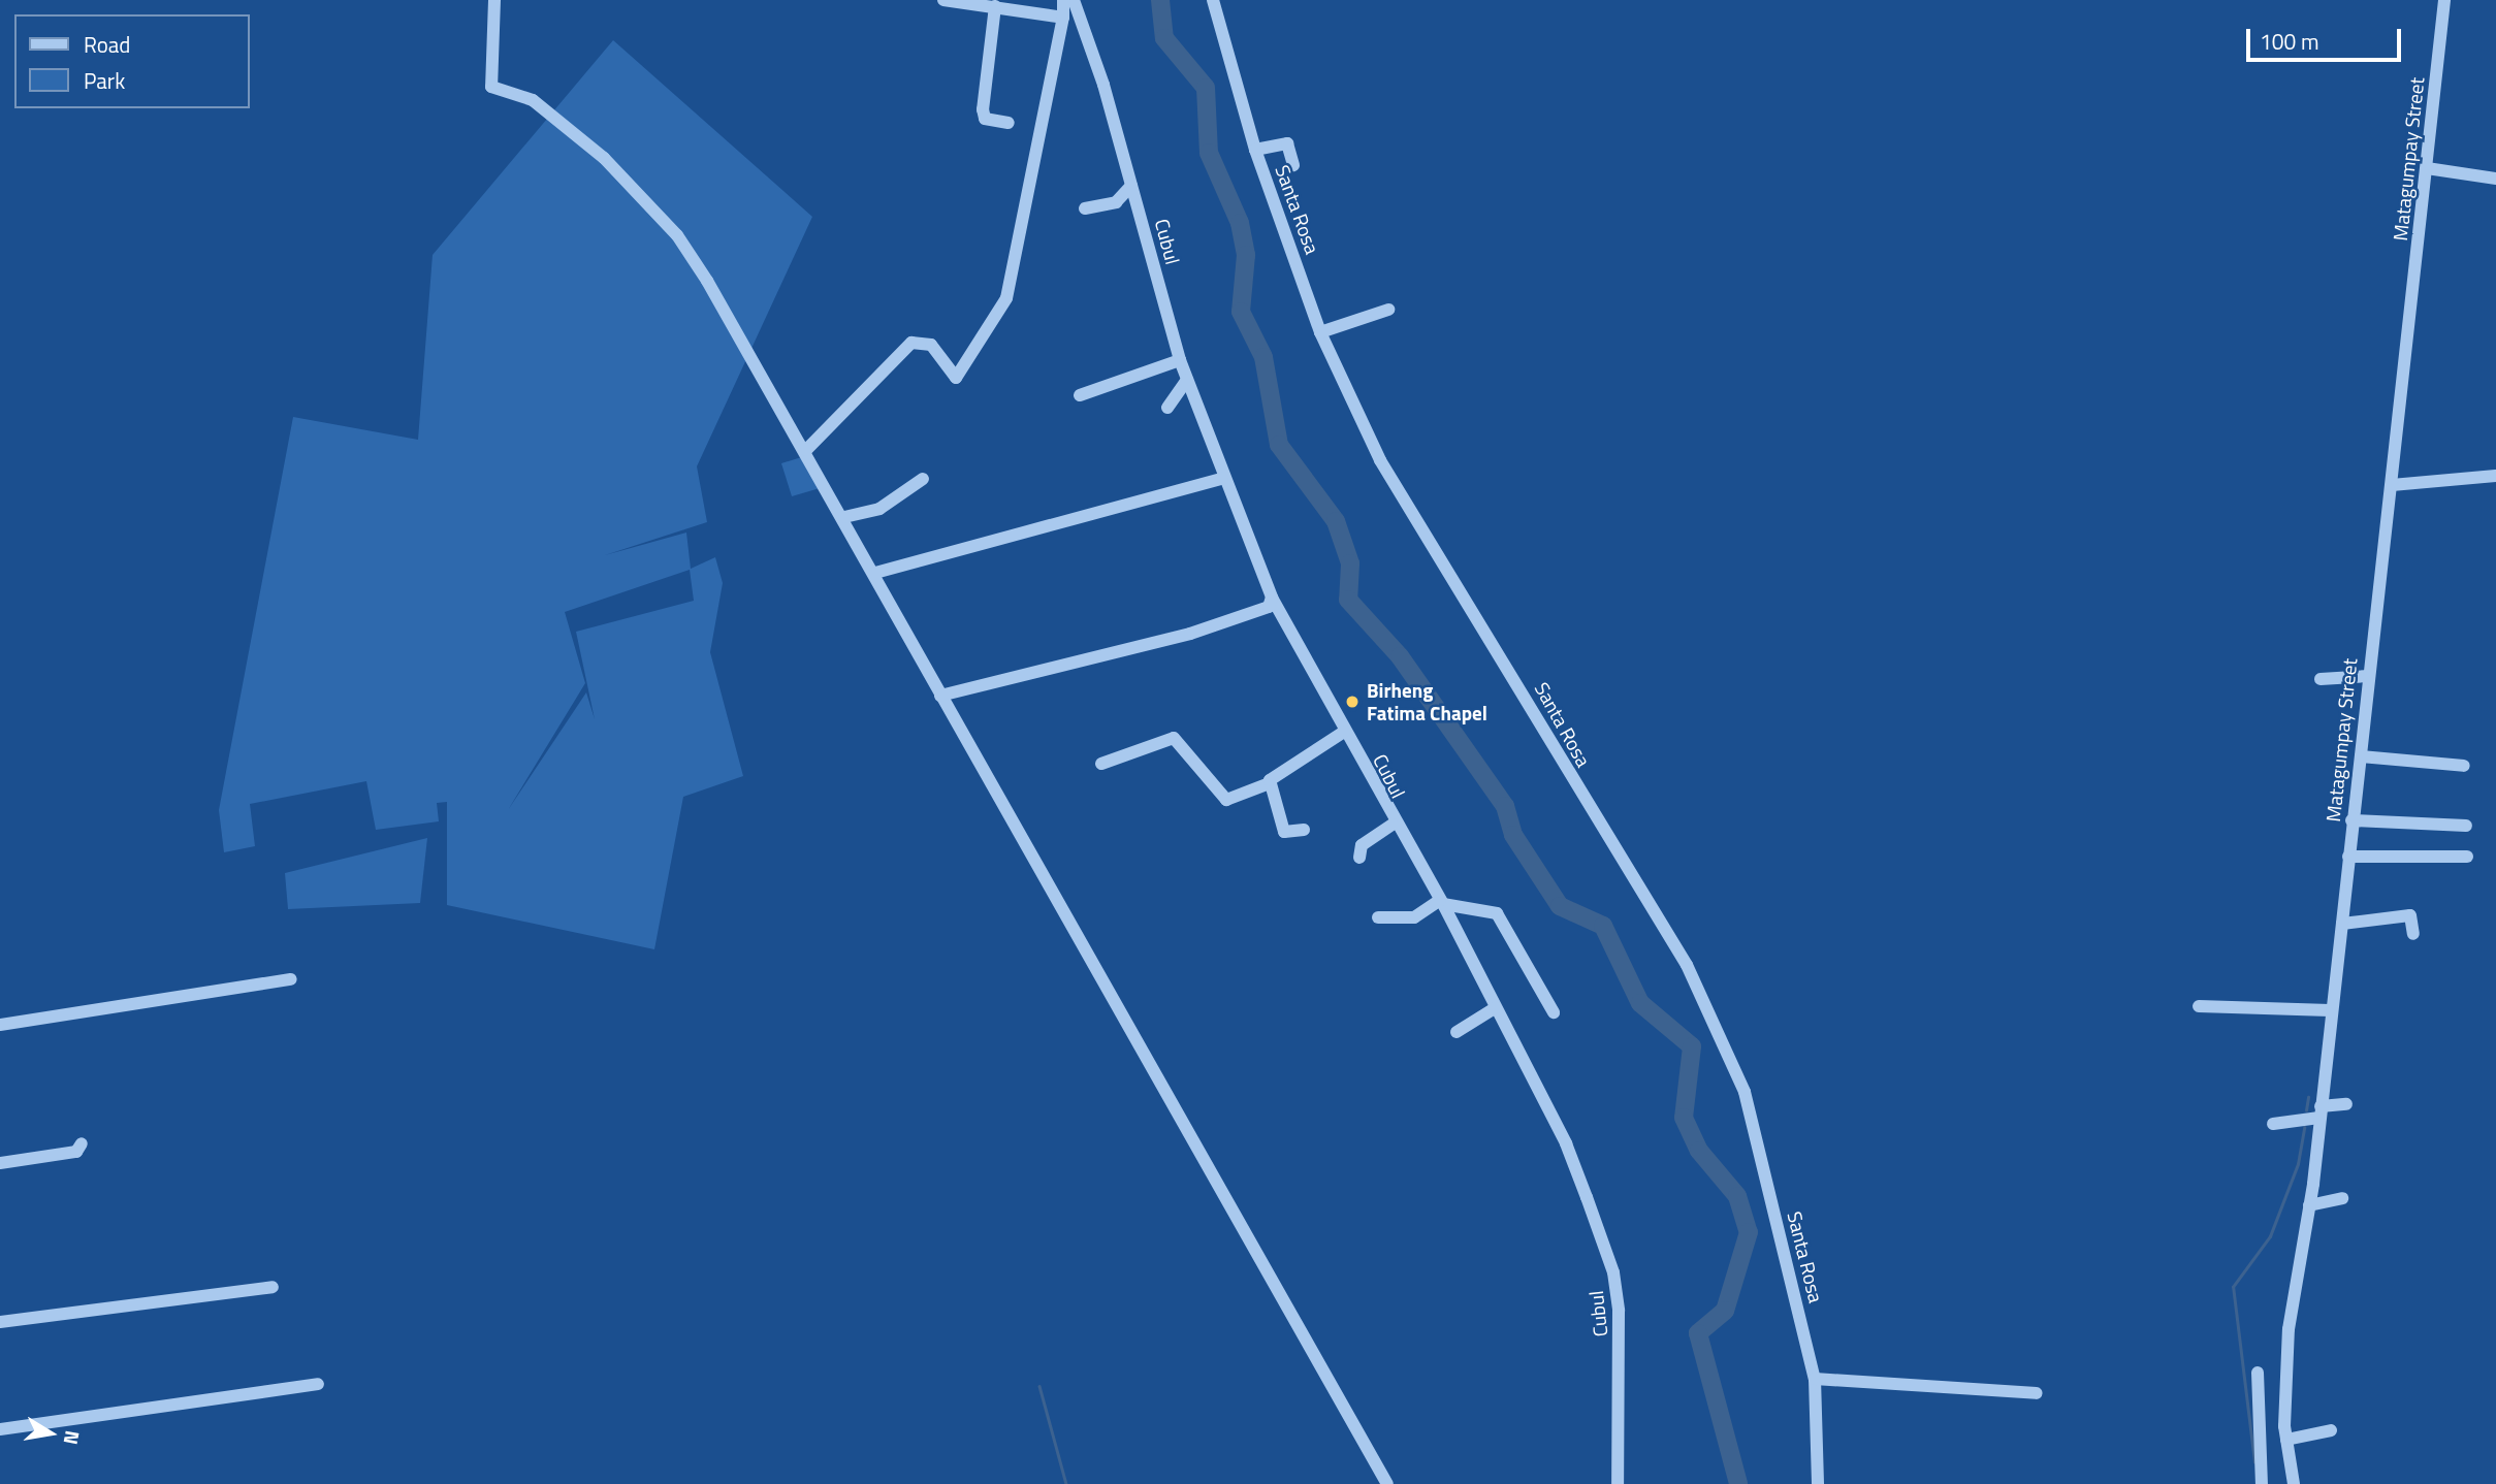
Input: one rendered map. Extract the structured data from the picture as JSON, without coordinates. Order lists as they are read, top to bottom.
{
  "streets": {
    "street": ["Matagumpay Street", "Santa Rosa", "Cubul"]
  },
  "places": ["Birheng Fatima Chapel"],
  "legend": ["Road", "Park"],
  "scale_bar": "100 m",
  "north": "right"
}
